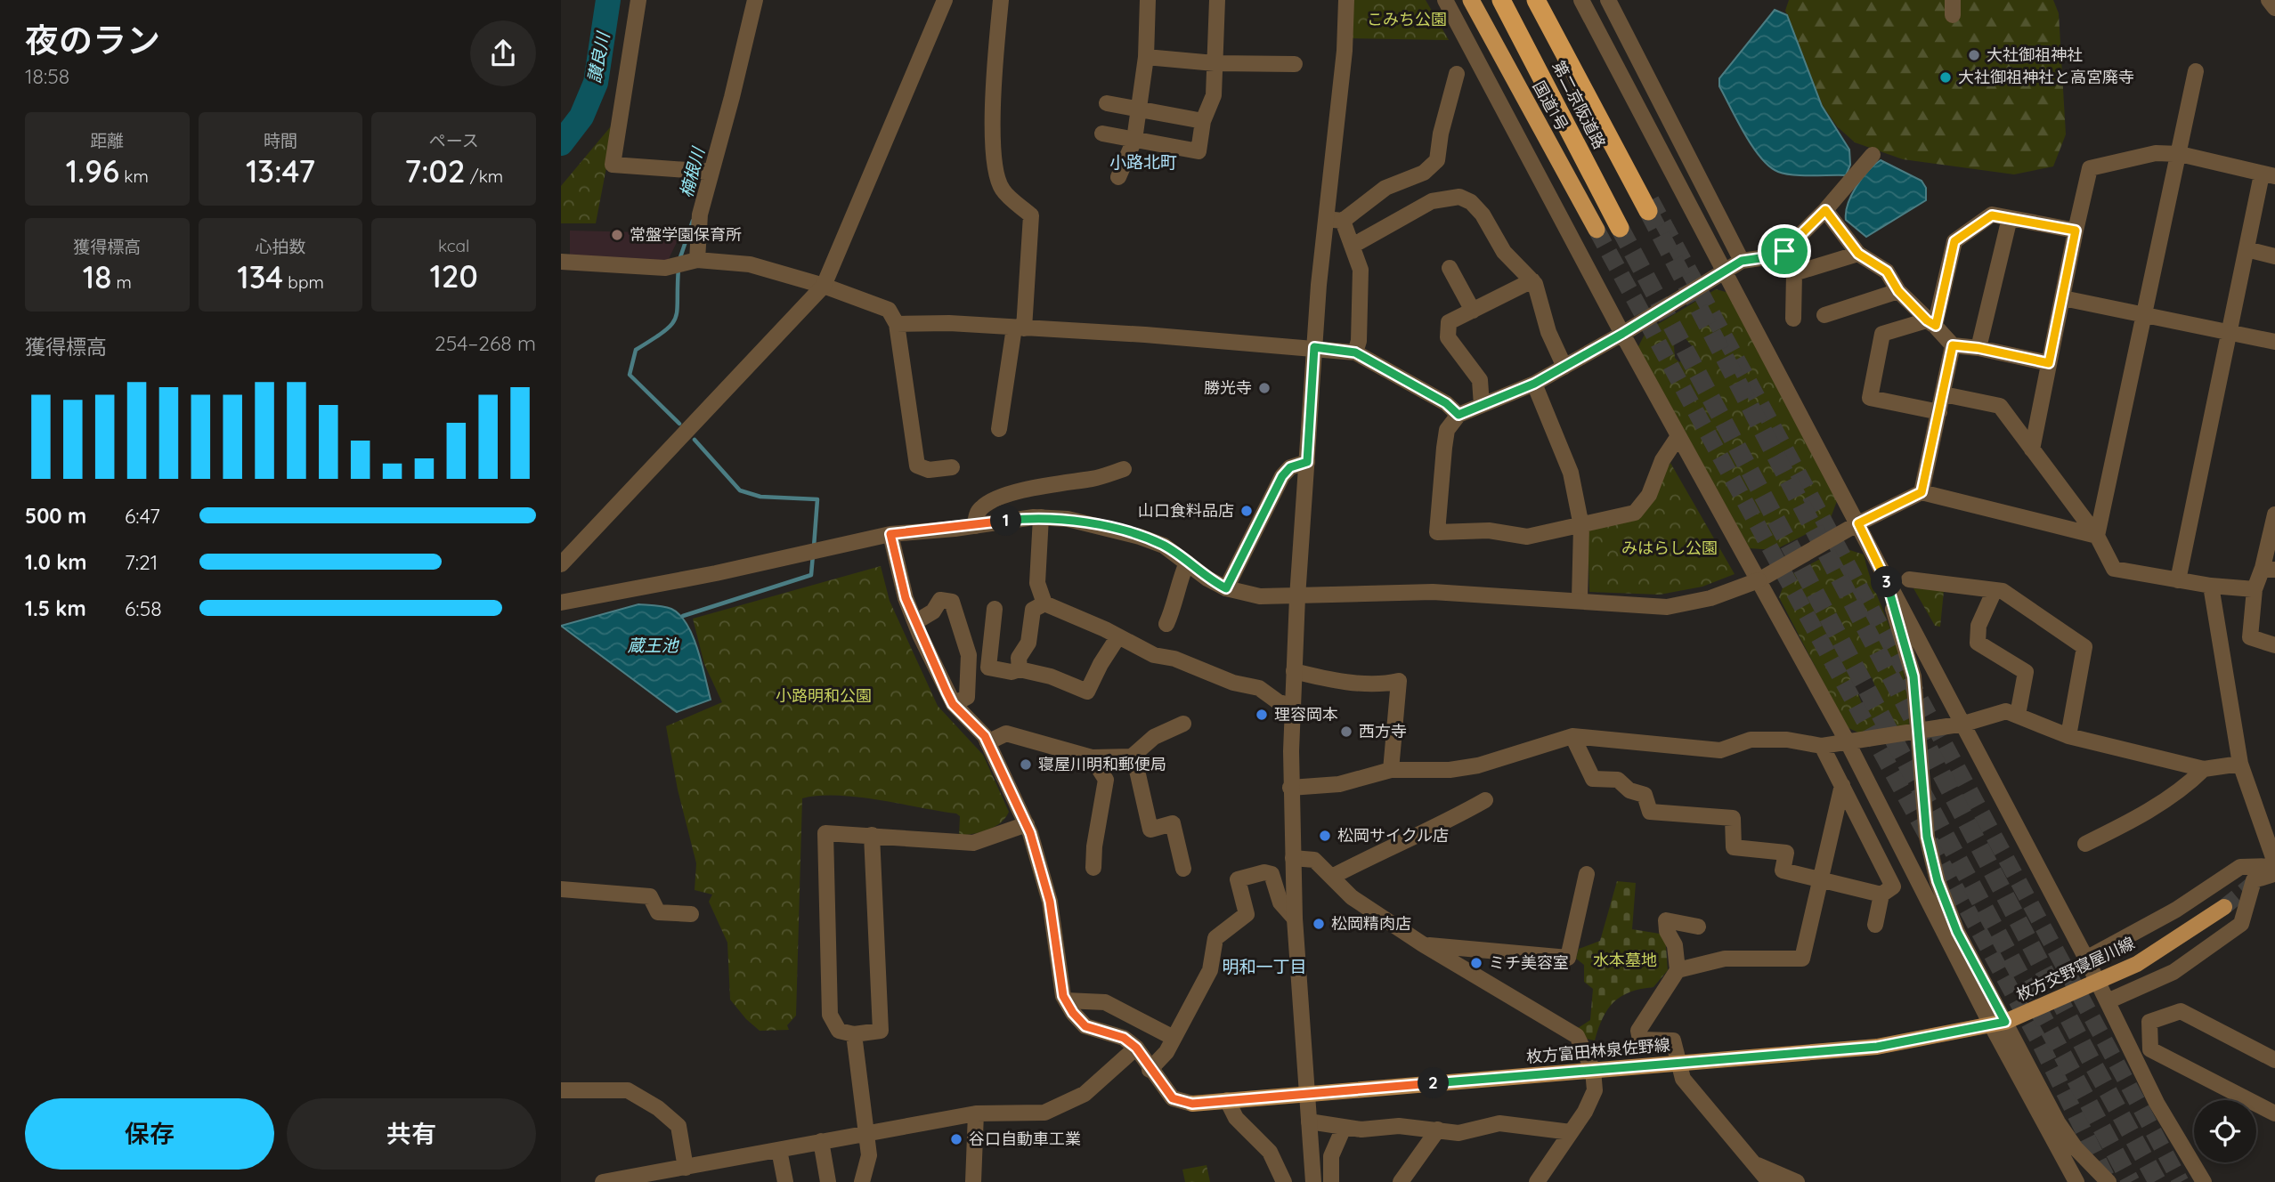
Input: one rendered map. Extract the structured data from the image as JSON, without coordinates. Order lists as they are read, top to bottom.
{
  "streets": {
    "highway": ["第二京阪道路", "国道1号"],
    "main road": ["枚方交野寝屋川線", "枚方富田林泉佐野線"]
  },
  "crossings": [
    ["枚方交野寝屋川線", "枚方富田林泉佐野線"]
  ],
  "districts": ["小路北町", "明和一丁目"],
  "water": ["讃良川", "楠根川", "蔵王池"],
  "parks": [
    "こみち公園",
    "みはらし公園",
    "小路明和公園",
    "水本墓地"
  ],
  "places": [
    "大社御祖神社",
    "大社御祖神社と高宮廃寺",
    "常盤学園保育所",
    "勝光寺",
    "山口食料品店",
    "理容岡本",
    "西方寺",
    "寝屋川明和郵便局",
    "松岡サイクル店",
    "松岡精肉店",
    "ミチ美容室",
    "谷口自動車工業"
  ],
  "page": {
    "heading": ["夜のラン", "18:58"],
    "stats": [
      ["距離", "1.96 km"],
      ["時間", "13:47"],
      ["ペース", "7:02 /km"],
      ["獲得標高", "18 m"],
      ["心拍数", "134 bpm"],
      ["kcal", "120"]
    ],
    "chart": ["獲得標高", "254–268 m"],
    "list": [
      {
        "name": "500 m",
        "note": "6:47"
      },
      {
        "name": "1.0 km",
        "note": "7:21"
      },
      {
        "name": "1.5 km",
        "note": "6:58"
      }
    ],
    "pins": ["1", "3", "2"],
    "buttons": ["保存", "共有"]
  }
}
